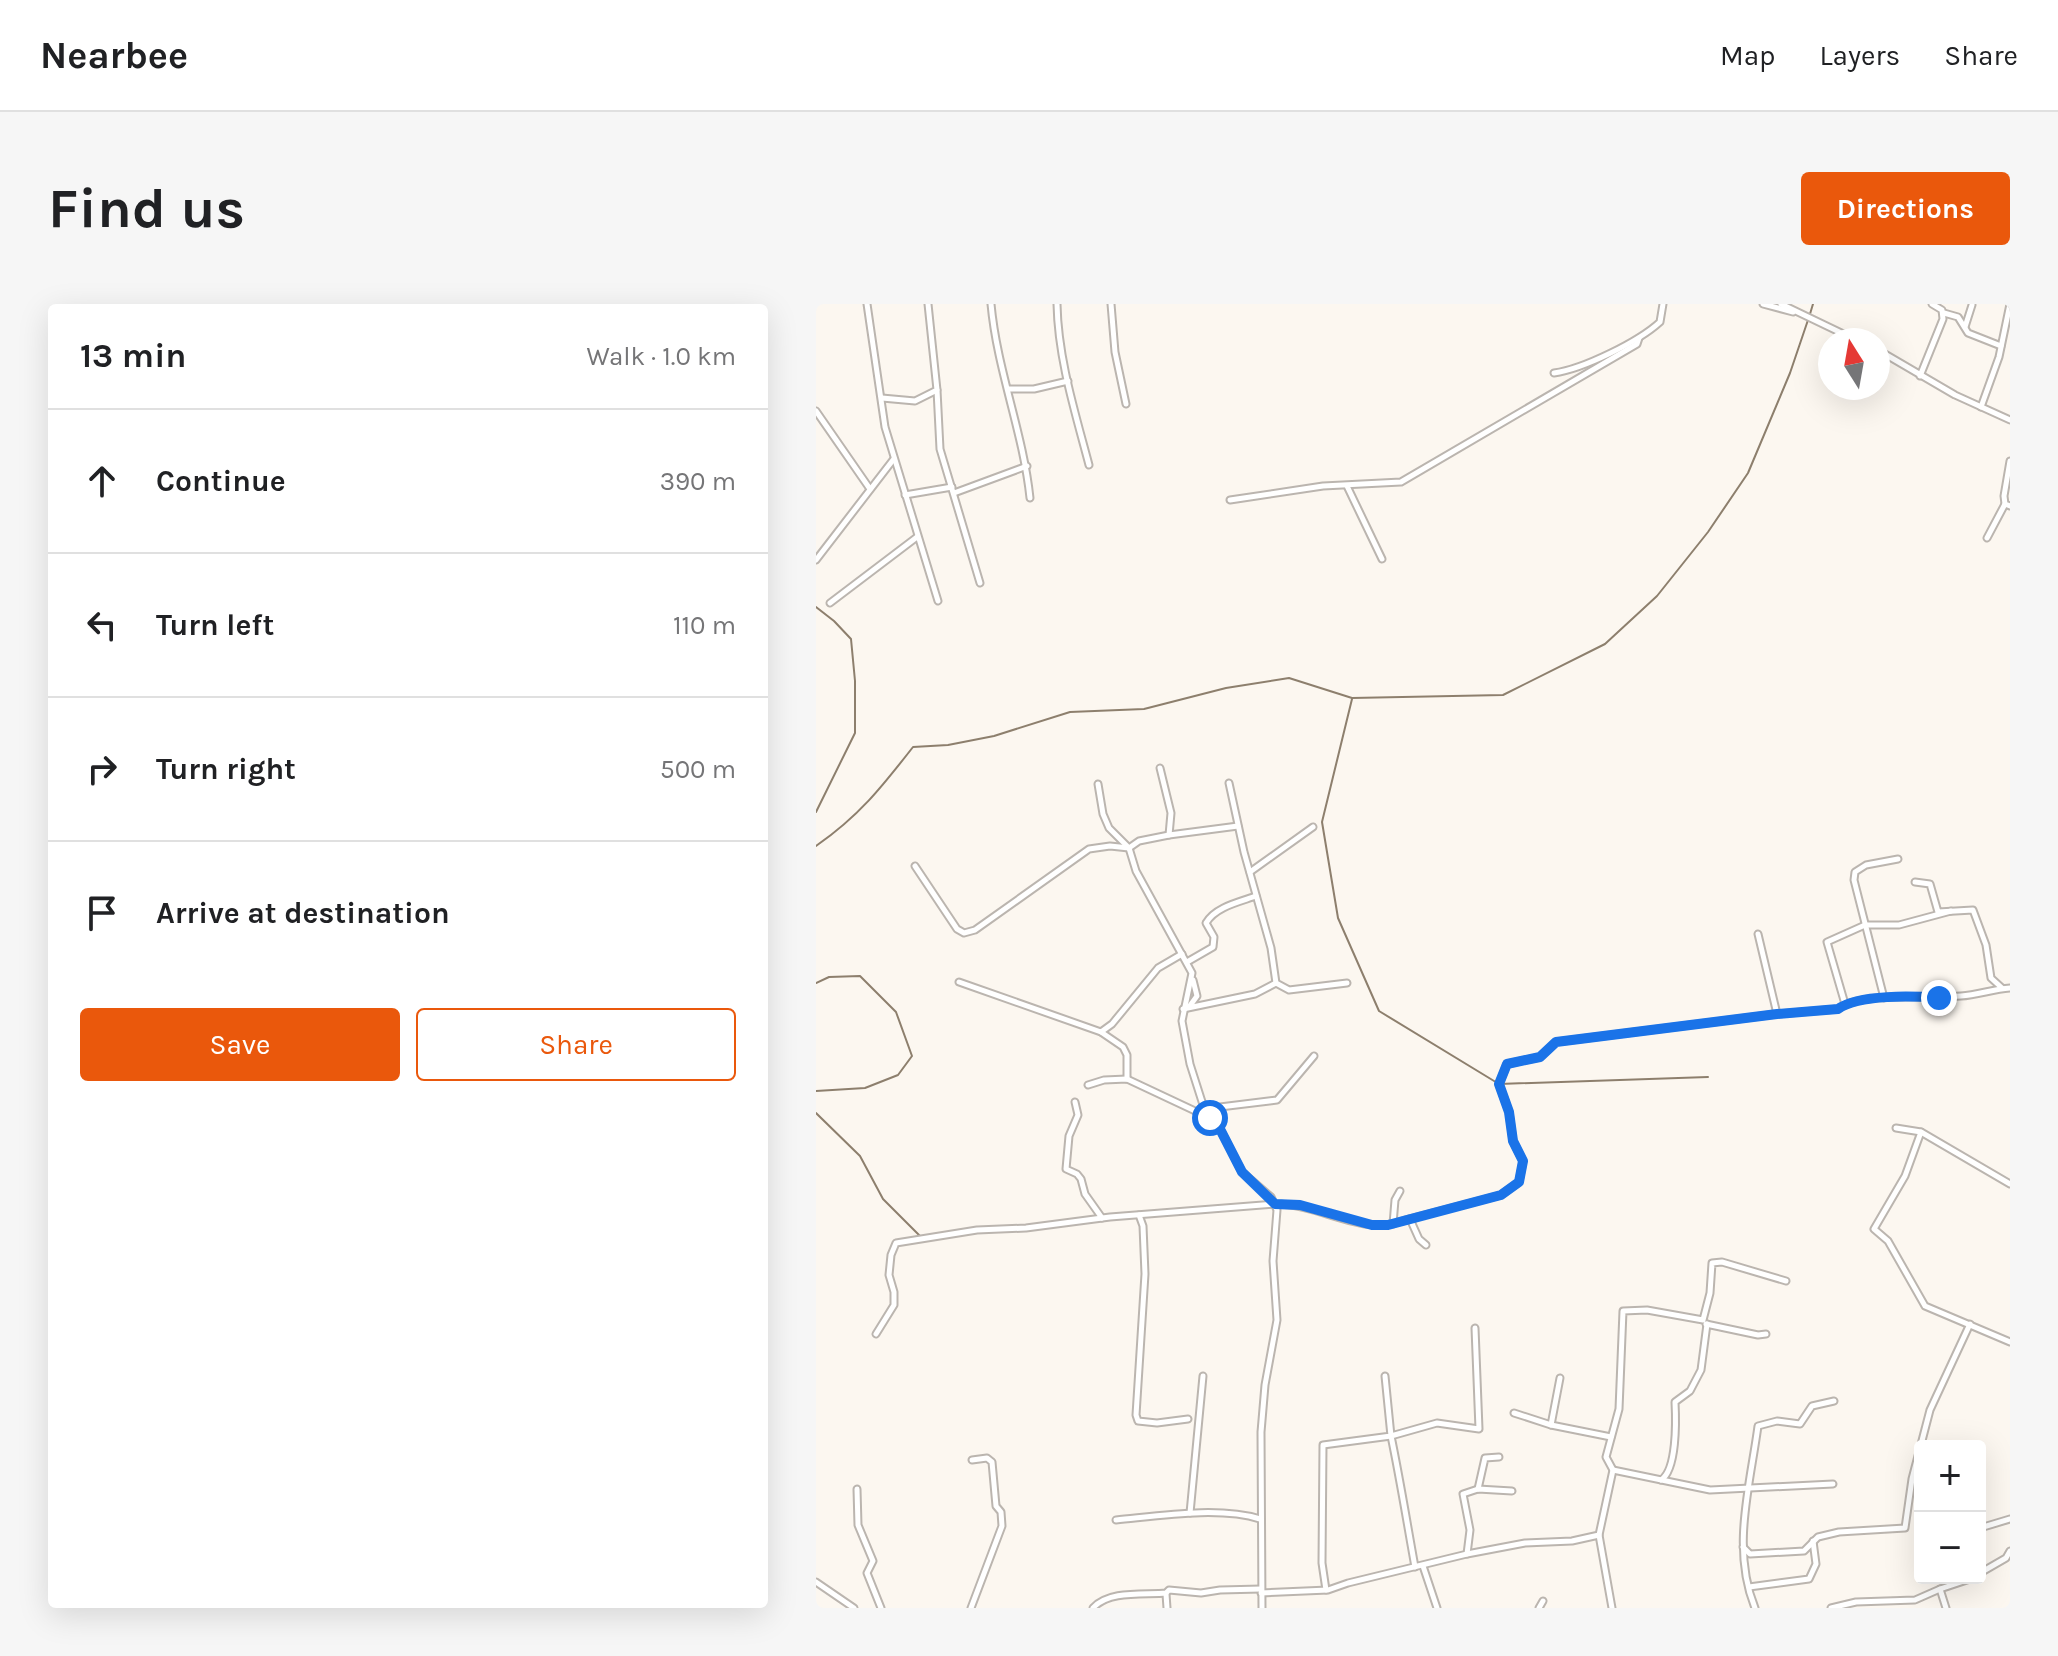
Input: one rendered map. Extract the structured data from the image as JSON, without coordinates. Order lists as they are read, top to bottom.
{
  "north": "top",
  "page": {
    "header": "Nearbee",
    "nav": ["Map", "Layers", "Share"],
    "buttons": [
      "Directions",
      ["Save", "Share"]
    ],
    "title": "Find us",
    "heading": ["13 min", "Walk · 1.0 km"],
    "list": [
      ["Continue", "390 m"],
      ["Turn left", "110 m"],
      ["Turn right", "500 m"],
      "Arrive at destination"
    ],
    "map_buttons": ["+", "−"]
  }
}
